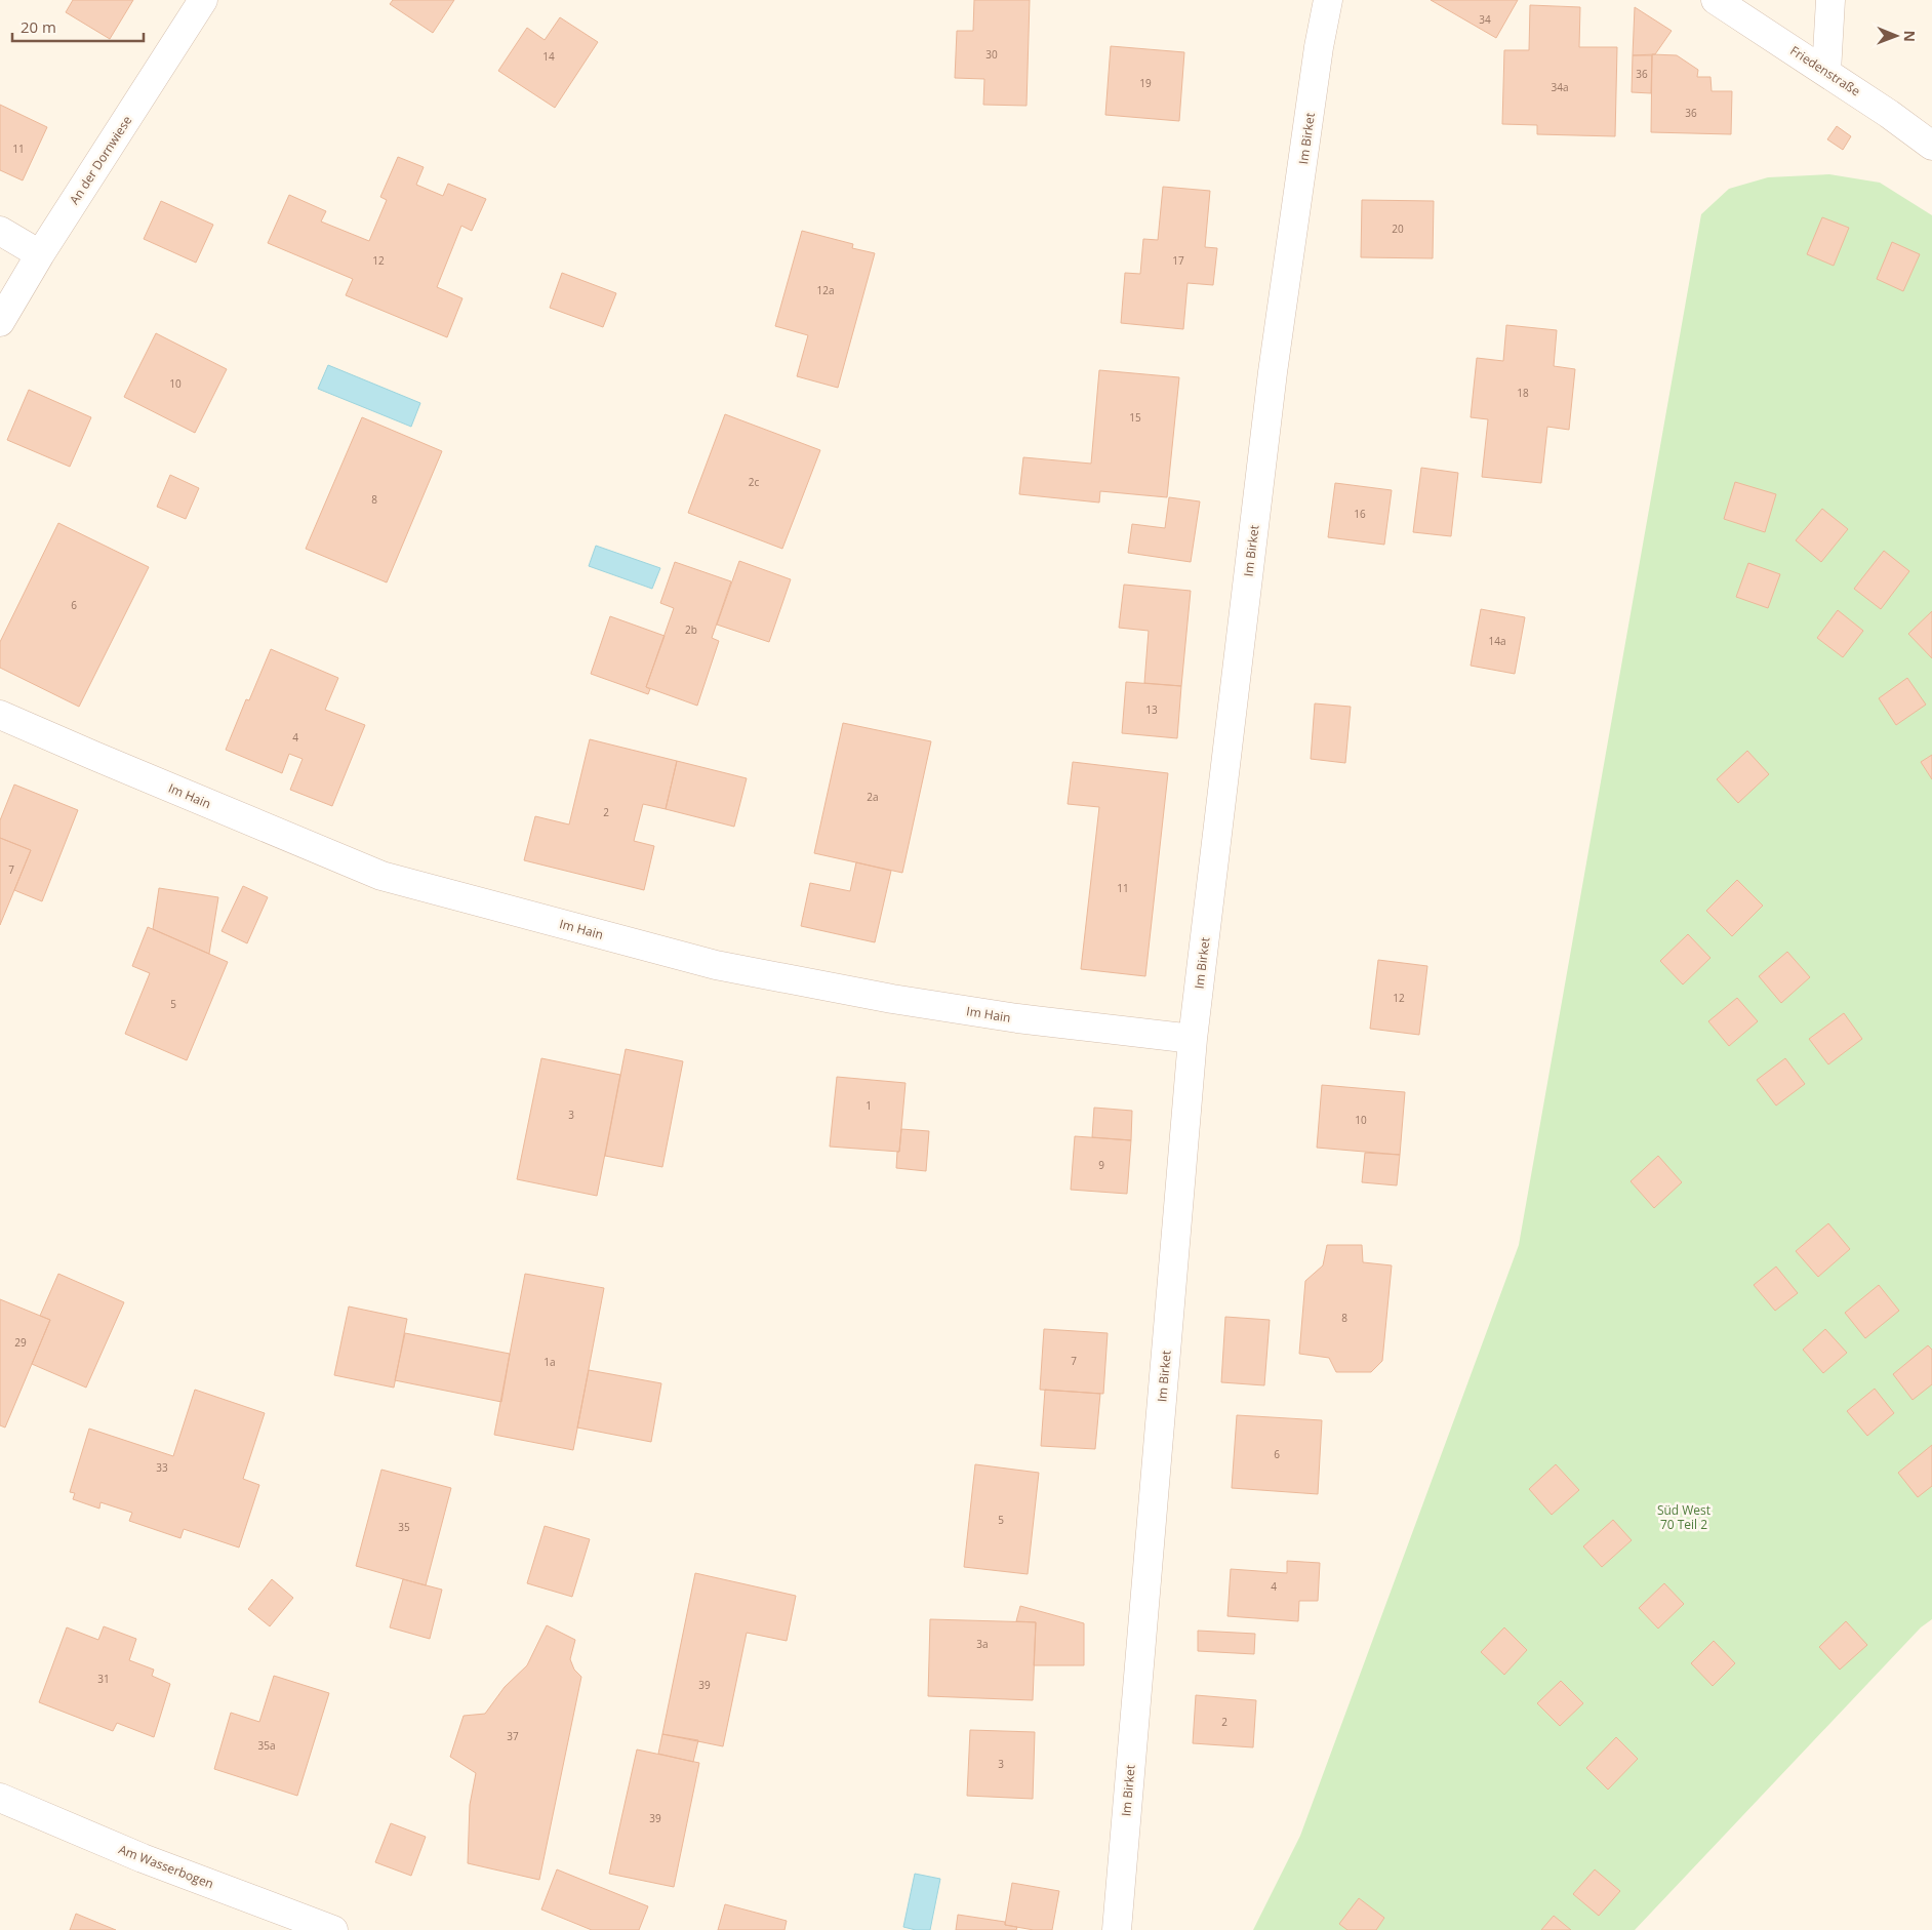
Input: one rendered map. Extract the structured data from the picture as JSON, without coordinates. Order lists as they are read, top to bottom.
{
  "streets": {
    "street": [
      "Friedenstraße",
      "Im Birket",
      "An der Dornwiese",
      "Im Hain",
      "Am Wasserbogen"
    ]
  },
  "crossings": [
    ["Im Birket", "Im Hain"]
  ],
  "parks": ["Süd West 70 Teil 2"],
  "house_numbers": [
    "34",
    "30",
    "14",
    "36",
    "19",
    "34a",
    "36",
    "11",
    "20",
    "12",
    "17",
    "12a",
    "10",
    "18",
    "15",
    "2c",
    "8",
    "16",
    "6",
    "2b",
    "14a",
    "13",
    "4",
    "2a",
    "2",
    "7",
    "11",
    "12",
    "5",
    "1",
    "3",
    "10",
    "9",
    "8",
    "29",
    "7",
    "1a",
    "6",
    "33",
    "5",
    "35",
    "4",
    "3a",
    "31",
    "39",
    "2",
    "37",
    "35a",
    "3",
    "39"
  ],
  "scale_bar": "20 m",
  "north": "right"
}
